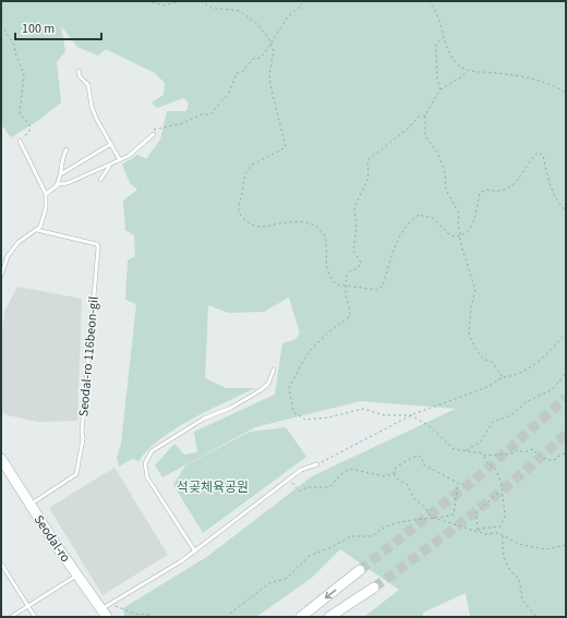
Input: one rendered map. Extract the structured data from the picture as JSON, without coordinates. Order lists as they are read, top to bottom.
{
  "streets": {
    "street": ["Seodal-ro"],
    "lane": ["Seodal-ro 116beon-gil"]
  },
  "crossings": [
    ["Seodal-ro 116beon-gil", "Seodal-ro"]
  ],
  "parks": ["석곶체육공원"],
  "scale_bar": "100 m"
}
